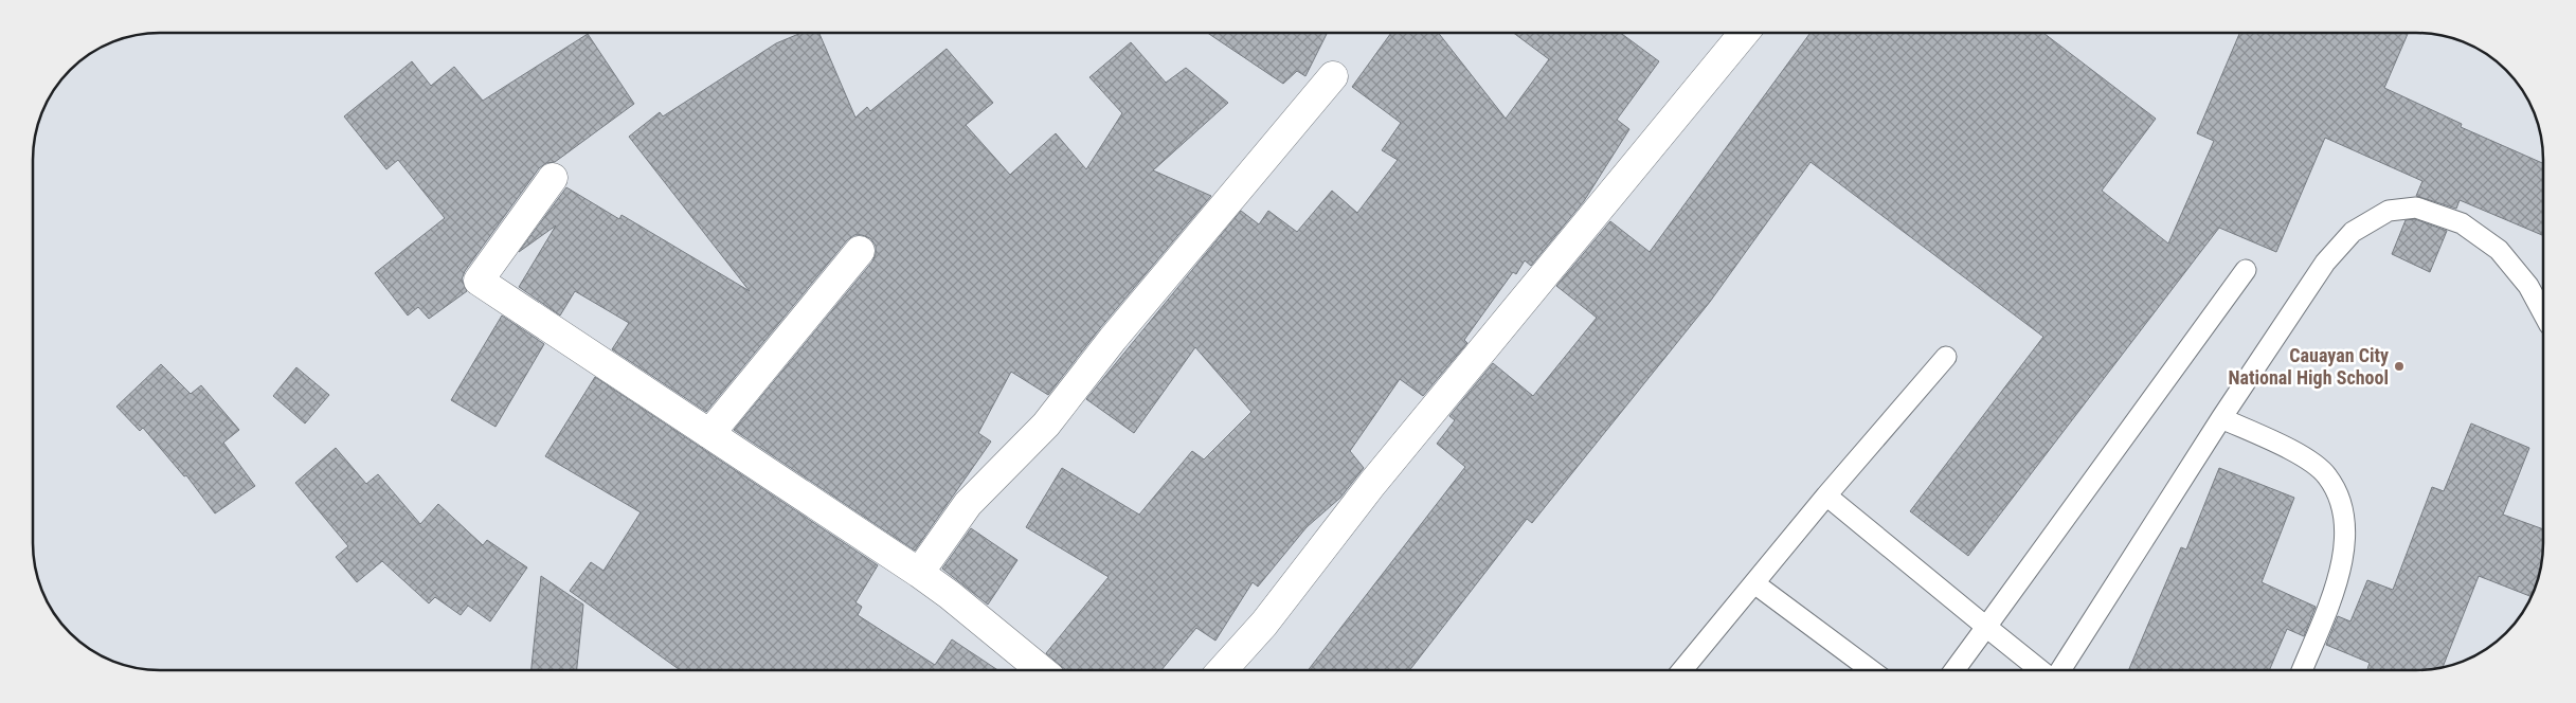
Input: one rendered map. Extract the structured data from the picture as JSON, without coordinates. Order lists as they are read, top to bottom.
{
  "places": ["Cauayan City National High School"]
}
